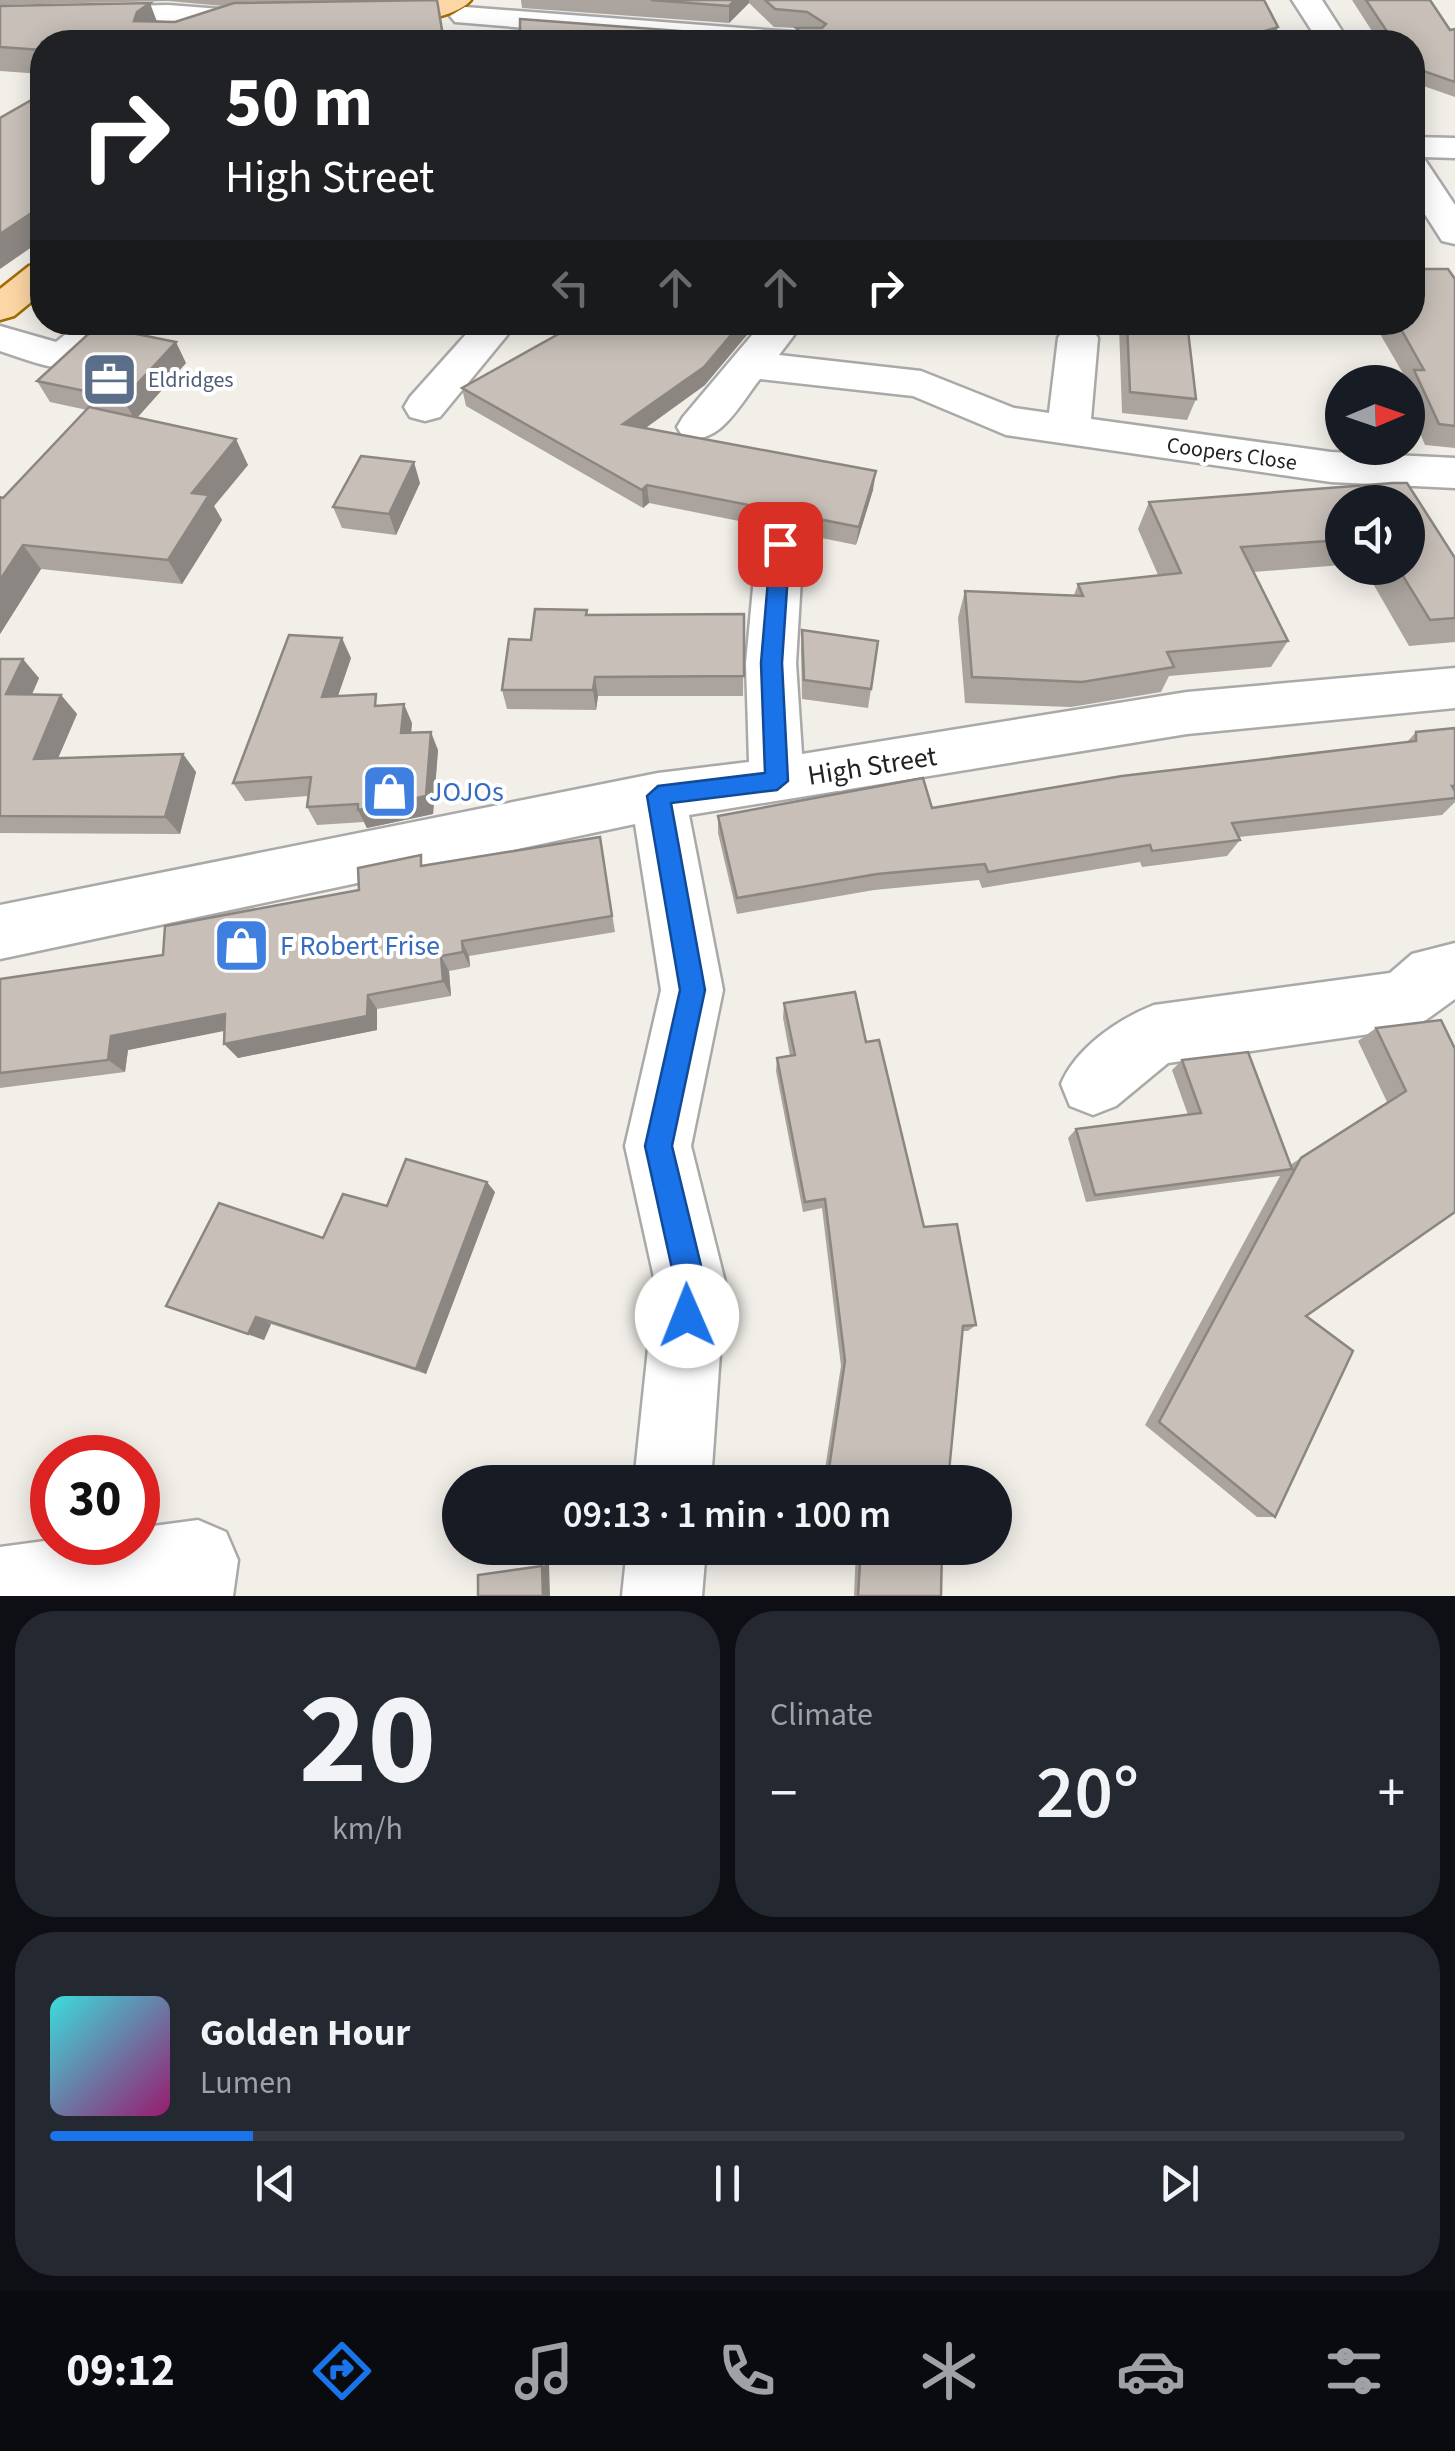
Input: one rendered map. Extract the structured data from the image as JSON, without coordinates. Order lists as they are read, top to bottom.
{
  "streets": {
    "street": ["Coopers Close", "High Street"]
  },
  "places": {
    "office": ["Eldridges"],
    "shop": ["JOJOs", "F Robert Frise"]
  },
  "north": "right",
  "page": {
    "turn": ["50 m", "High Street"],
    "limit": "30",
    "trip": "09:13 · 1 min · 100 m",
    "tile": [
      ["20", "km/h"],
      "Climate"
    ],
    "heat": ["−", "20°", "+"],
    "song": ["Golden Hour", "Lumen"],
    "tabs": "09:12"
  }
}
